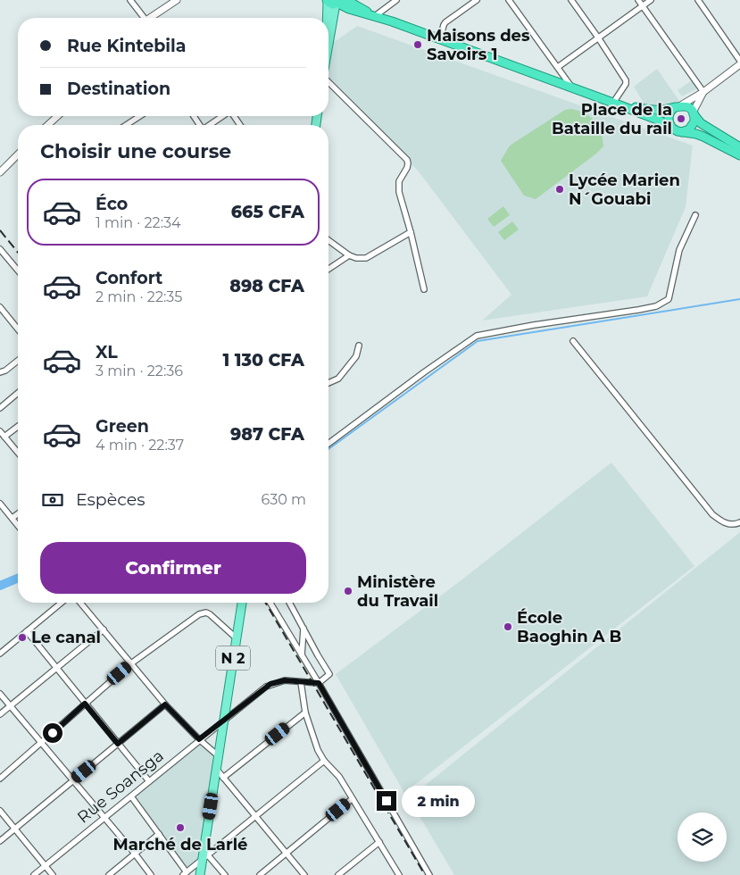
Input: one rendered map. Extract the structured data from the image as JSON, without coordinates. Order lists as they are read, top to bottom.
{
  "streets": {
    "main road": ["N 2"],
    "street": ["Rue Soansga"]
  },
  "crossings": [
    ["N 2", "Rue Soansga"]
  ],
  "places": [
    "Maisons des Savoirs 1",
    "Place de la Bataille du rail",
    "Lycée Marien N´Gouabi",
    "Ministère du Travail",
    "École Baoghin A B",
    "Le canal",
    "Marché de Larlé"
  ],
  "page": {
    "banner": ["Rue Kintebila", "Destination"],
    "heading": "Choisir une course",
    "list": [
      {
        "name": "Éco",
        "note": "1 min · 22:34",
        "value": "665 CFA"
      },
      {
        "name": "Confort",
        "note": "2 min · 22:35",
        "value": "898 CFA"
      },
      {
        "name": "XL",
        "note": "3 min · 22:36",
        "value": "1 130 CFA"
      },
      {
        "name": "Green",
        "note": "4 min · 22:37",
        "value": "987 CFA"
      }
    ],
    "pay": ["Espèces", "630 m"],
    "buttons": "Confirmer",
    "bubble": "2 min"
  }
}
